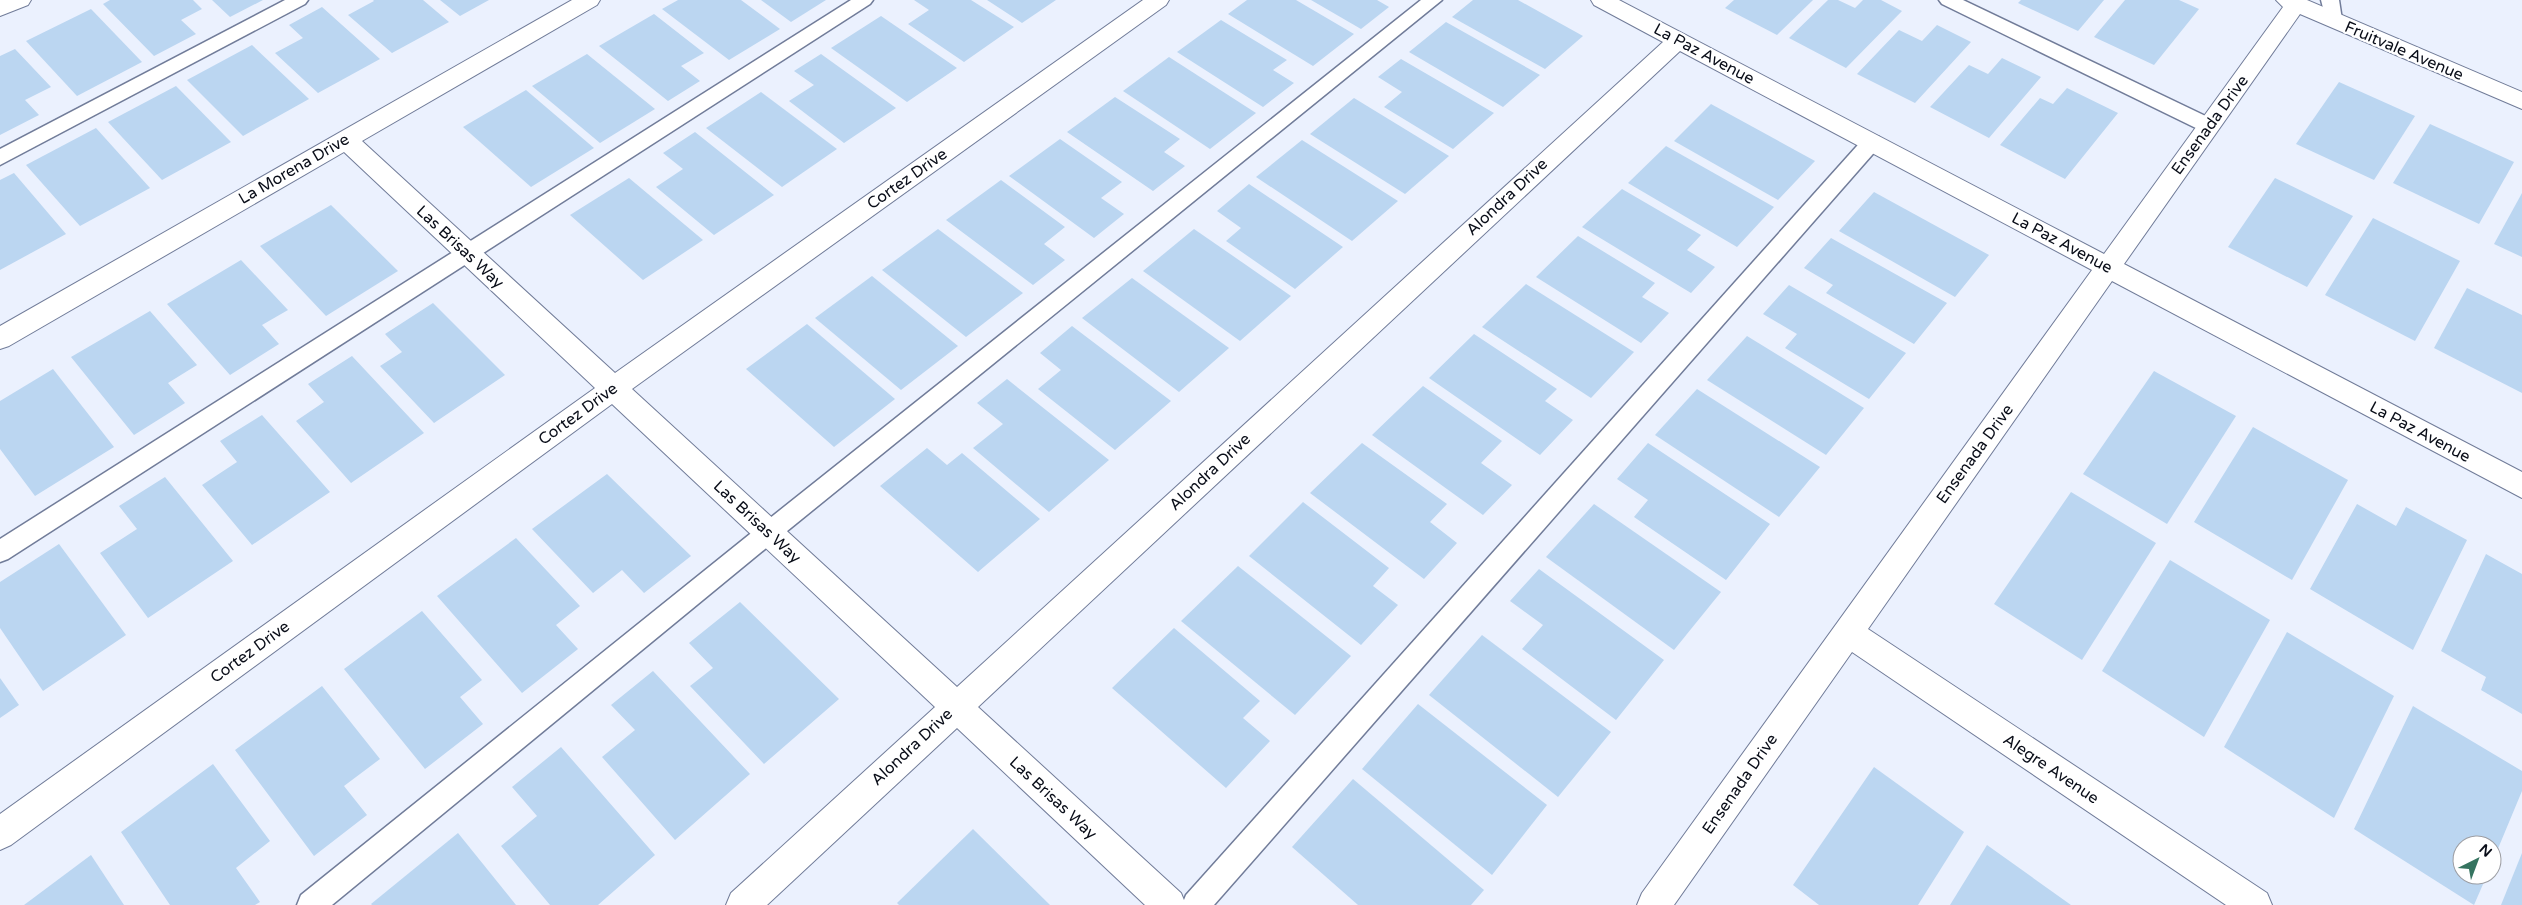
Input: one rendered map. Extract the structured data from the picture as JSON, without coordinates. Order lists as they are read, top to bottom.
{
  "streets": {
    "street": [
      "Fruitvale Avenue",
      "La Paz Avenue",
      "Ensenada Drive",
      "La Morena Drive",
      "Cortez Drive",
      "Alondra Drive",
      "Las Brisas Way",
      "Alegre Avenue"
    ]
  },
  "crossings": [
    ["Fruitvale Avenue", "Ensenada Drive"],
    ["La Paz Avenue", "Ensenada Drive"],
    ["La Paz Avenue", "Alondra Drive"],
    ["Ensenada Drive", "Alegre Avenue"],
    ["La Morena Drive", "Las Brisas Way"],
    ["Cortez Drive", "Las Brisas Way"],
    ["Alondra Drive", "Las Brisas Way"]
  ],
  "north": "top right"
}
